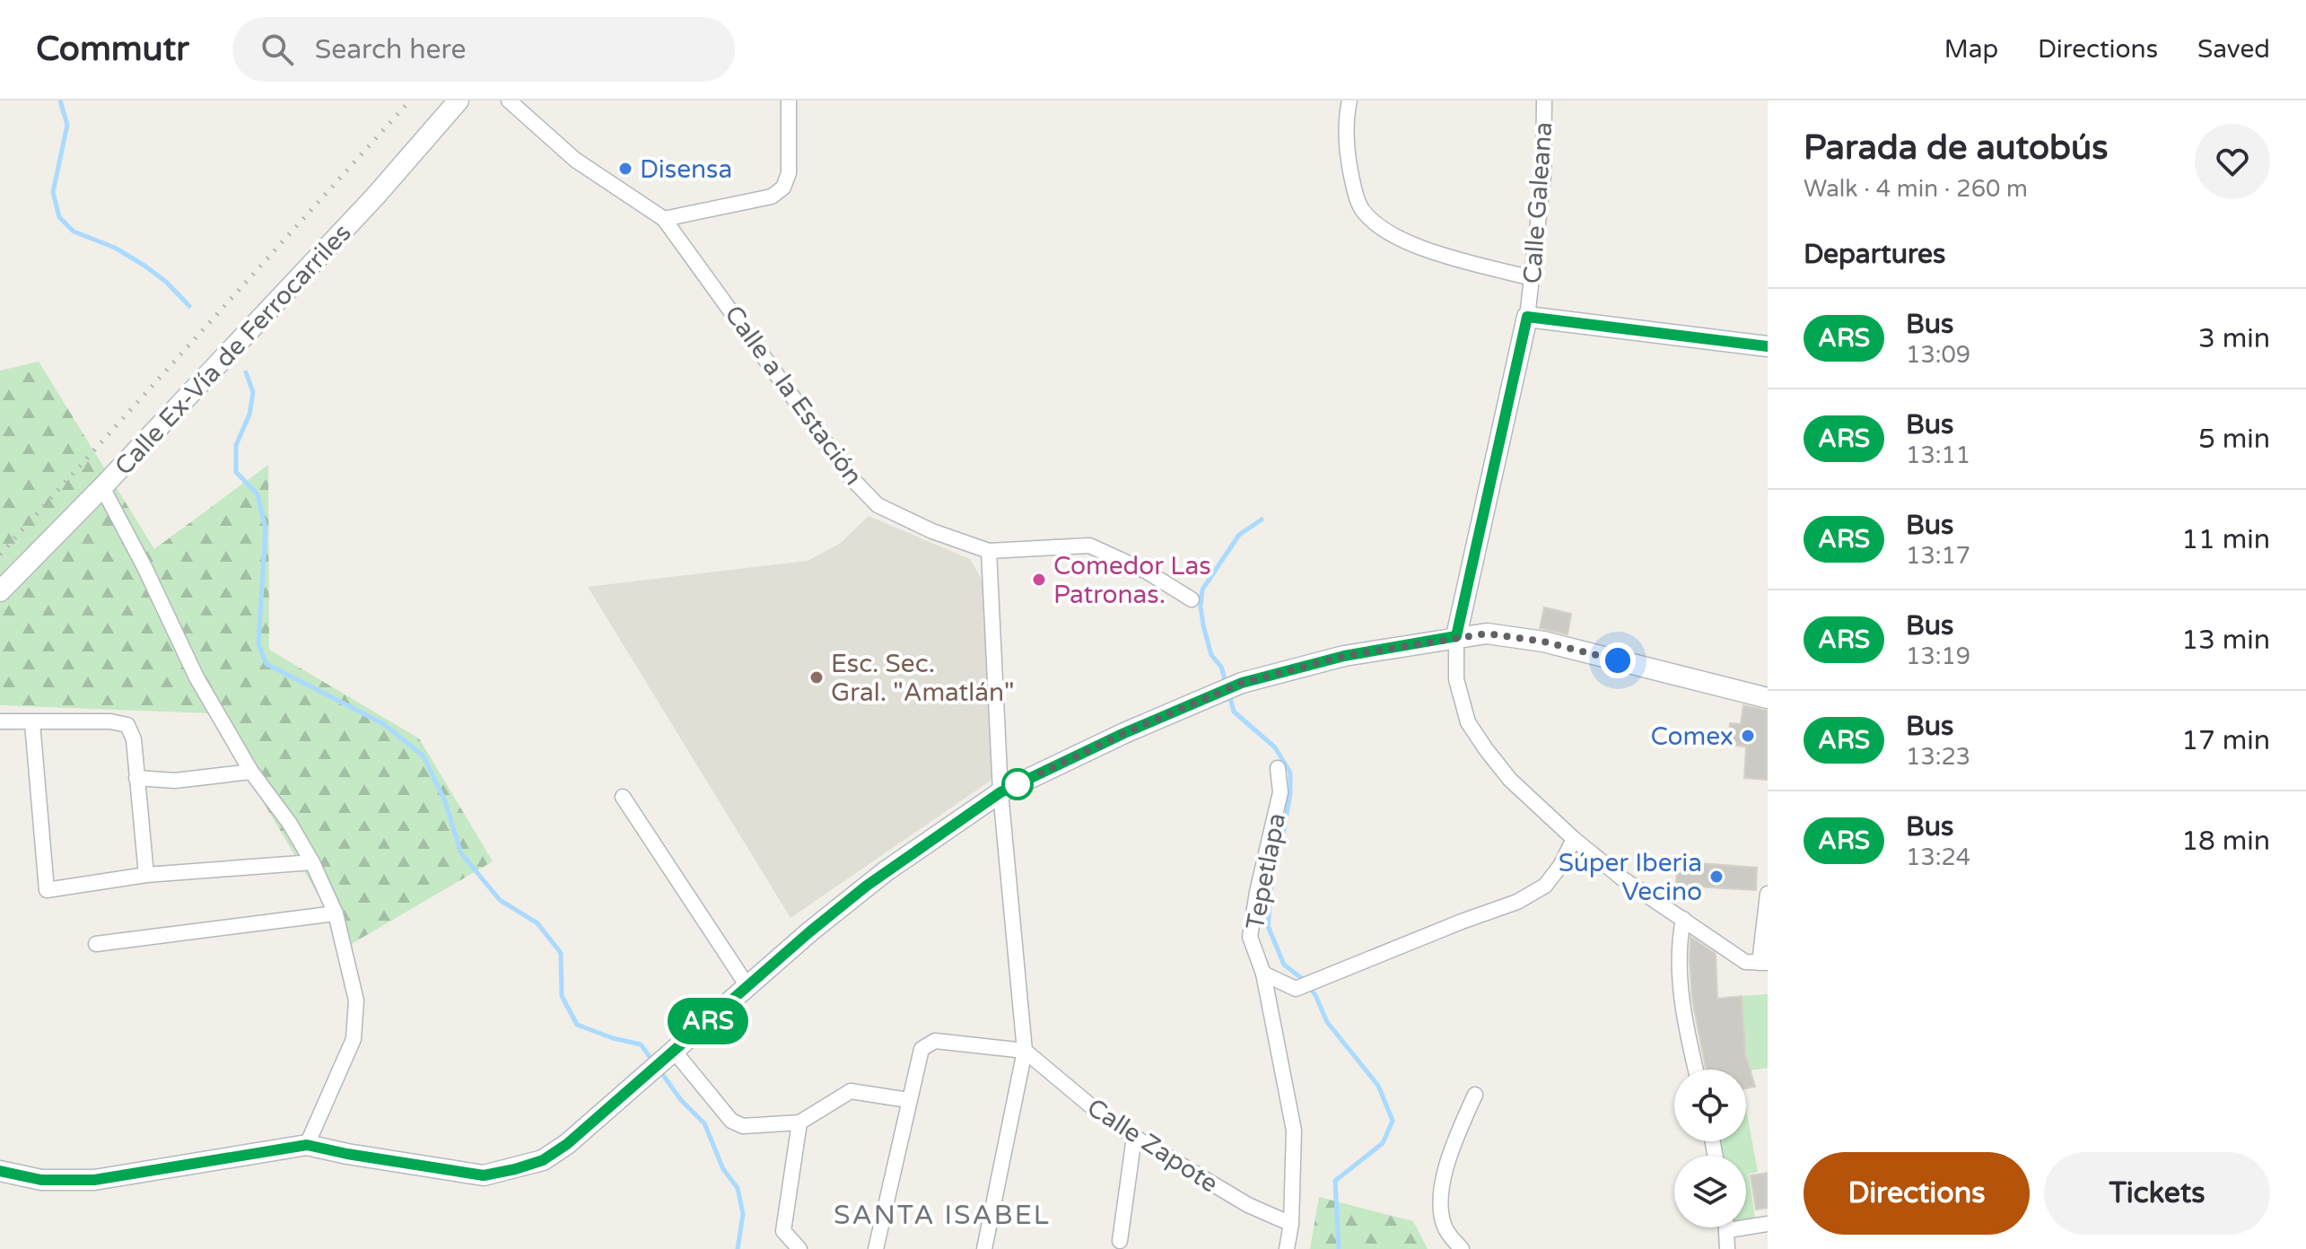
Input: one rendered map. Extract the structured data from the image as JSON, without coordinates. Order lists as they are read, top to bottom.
{
  "streets": {
    "main road": ["Calle Galeana", "Calle Ex-Vía de Ferrocarriles"],
    "street": ["Calle a la Estación", "Tepetlapa", "Calle Zapote"]
  },
  "crossings": [
    ["Tepetlapa", "Calle Zapote"]
  ],
  "districts": ["SANTA ISABEL"],
  "places": [
    "Disensa",
    "Comedor Las Patronas.",
    "Esc. Sec. Gral. \"Amatlán\"",
    "Comex",
    "Súper Iberia Vecino"
  ],
  "lines": ["bus line ARS"],
  "page": {
    "header": "Commutr",
    "search": "Search here",
    "nav": ["Map", "Directions", "Saved"],
    "on_map": "ARS",
    "heading": [
      ["Parada de autobús", "Walk · 4 min · 260 m"],
      "Departures"
    ],
    "list": [
      {
        "mark": "ARS",
        "name": "Bus",
        "note": "13:09",
        "value": "3 min"
      },
      {
        "mark": "ARS",
        "name": "Bus",
        "note": "13:11",
        "value": "5 min"
      },
      {
        "mark": "ARS",
        "name": "Bus",
        "note": "13:17",
        "value": "11 min"
      },
      {
        "mark": "ARS",
        "name": "Bus",
        "note": "13:19",
        "value": "13 min"
      },
      {
        "mark": "ARS",
        "name": "Bus",
        "note": "13:23",
        "value": "17 min"
      },
      {
        "mark": "ARS",
        "name": "Bus",
        "note": "13:24",
        "value": "18 min"
      }
    ],
    "buttons": ["Directions", "Tickets"]
  }
}
